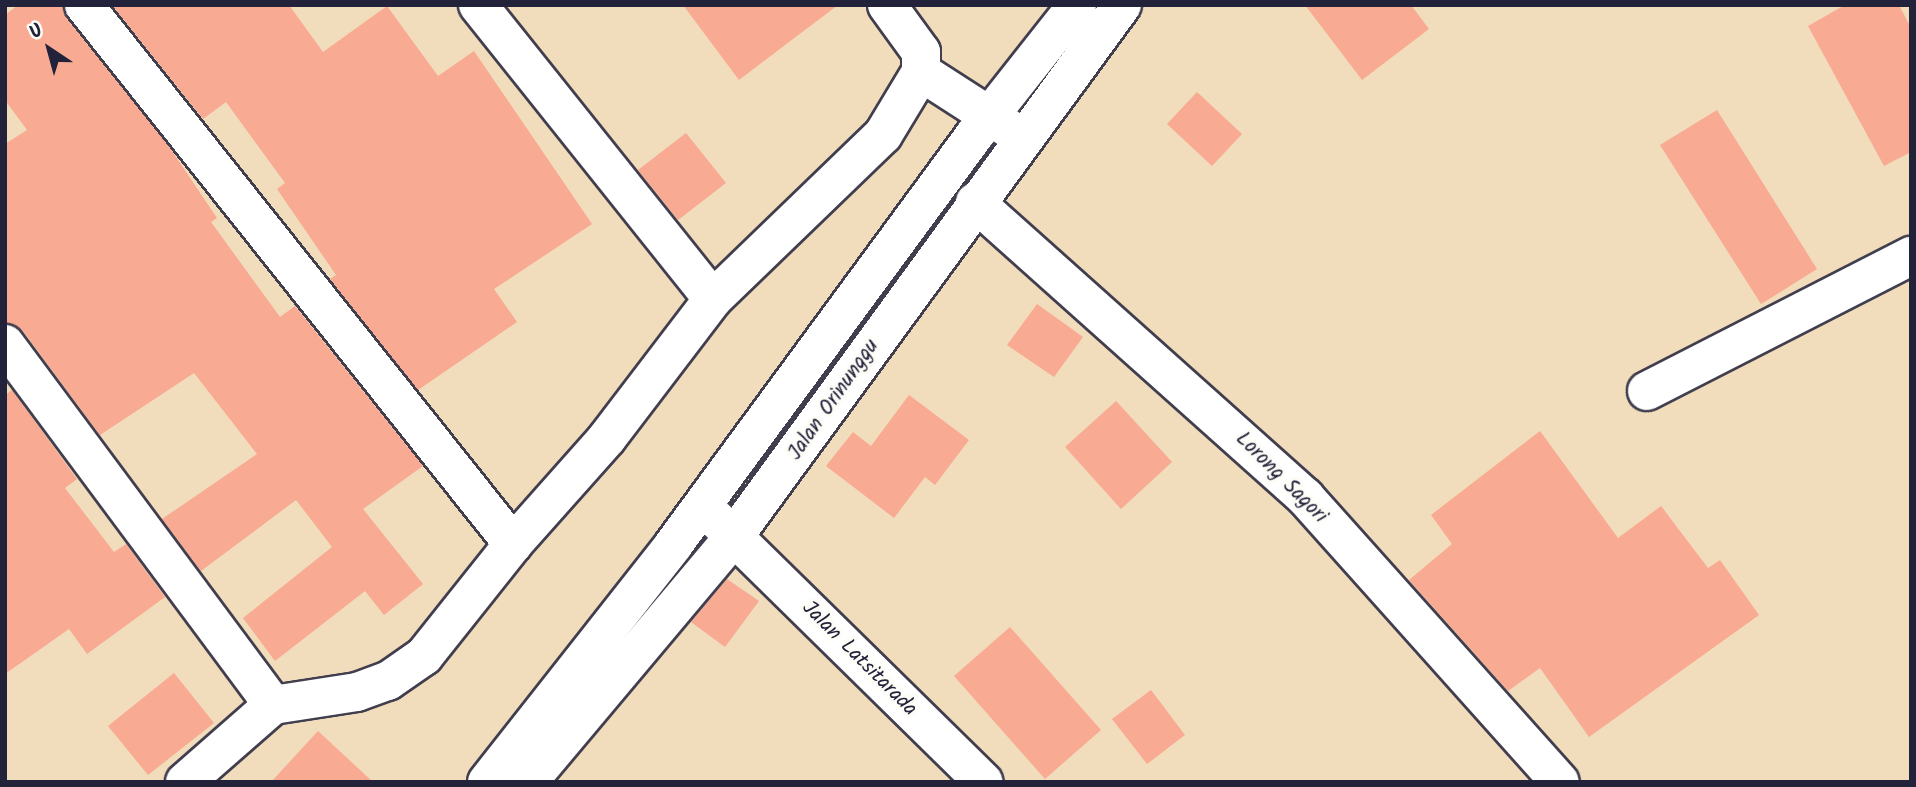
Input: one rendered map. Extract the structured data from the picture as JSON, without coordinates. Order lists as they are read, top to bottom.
{
  "streets": {
    "street": ["Jalan Orinunggu", "Lorong Sagori", "Jalan Latsitarada"]
  },
  "crossings": [
    ["Jalan Orinunggu", "Lorong Sagori"],
    ["Jalan Orinunggu", "Jalan Latsitarada"]
  ],
  "north": "top left"
}
